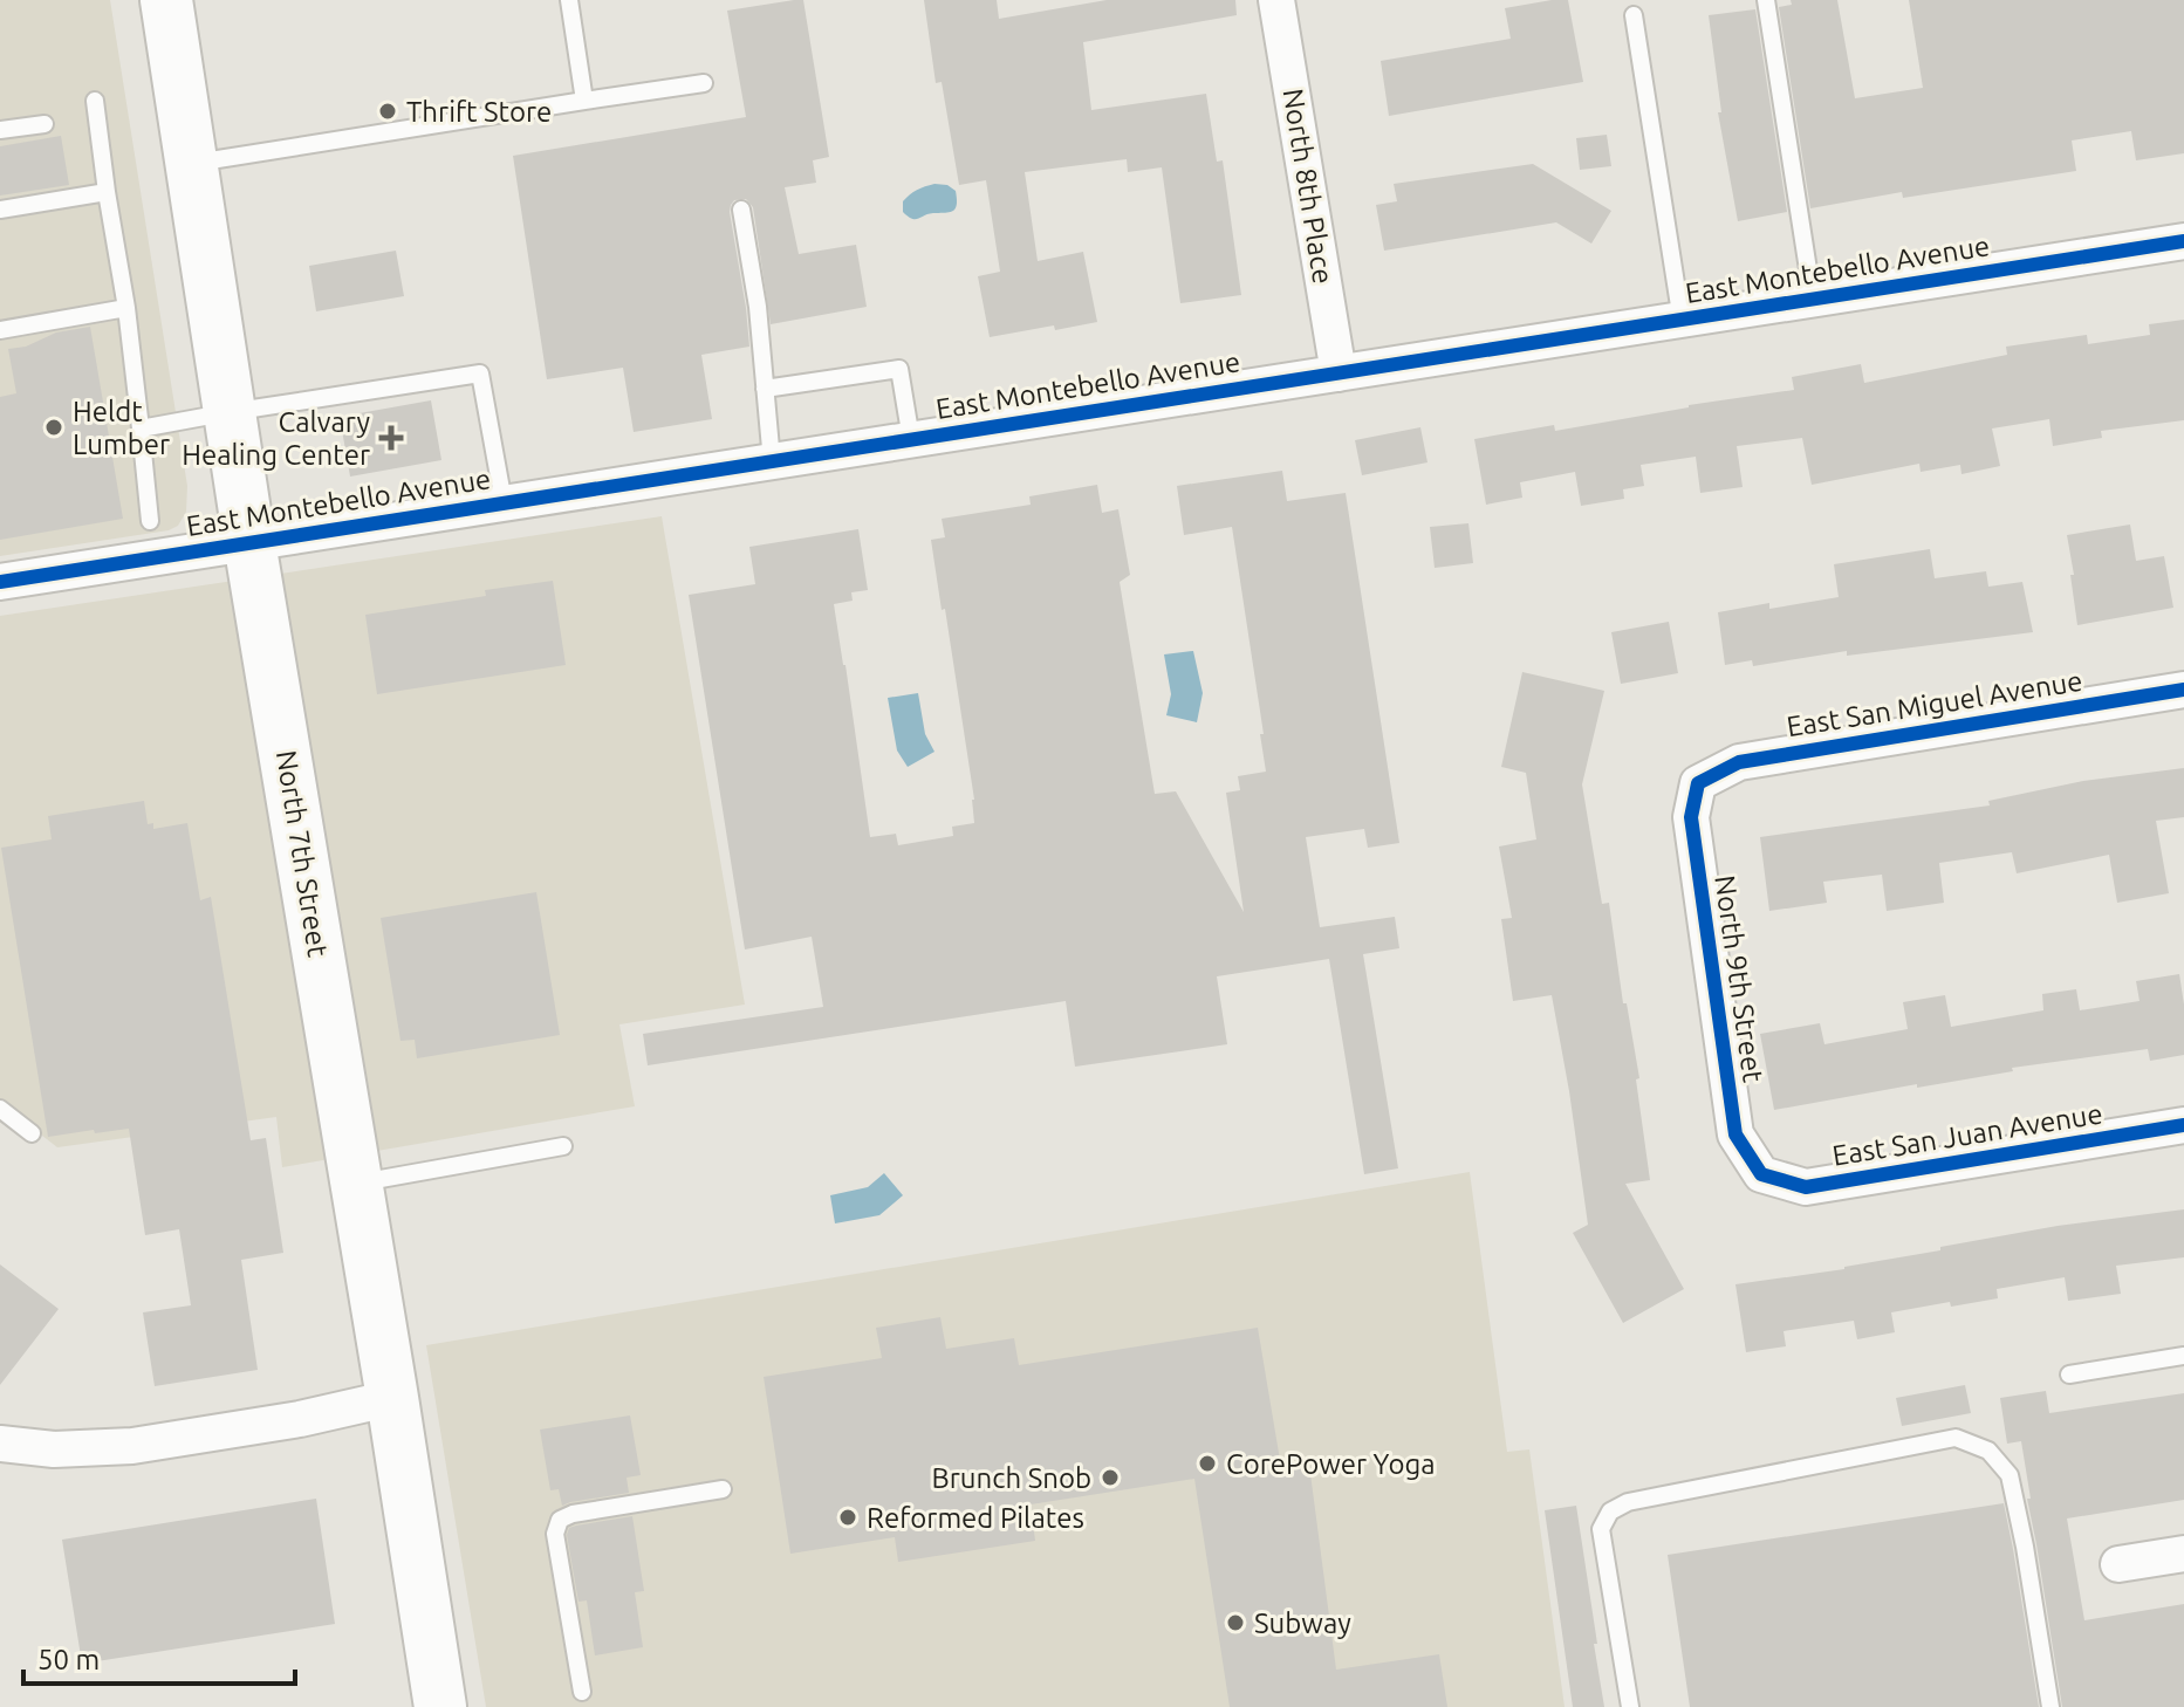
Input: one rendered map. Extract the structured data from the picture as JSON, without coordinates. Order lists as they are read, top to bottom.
{
  "streets": {
    "main road": ["North 7th Street"],
    "street": [
      "North 8th Place",
      "East Montebello Avenue",
      "East San Miguel Avenue",
      "North 9th Street",
      "East San Juan Avenue"
    ]
  },
  "crossings": [
    ["North 8th Place", "East Montebello Avenue"],
    ["East Montebello Avenue", "North 7th Street"],
    ["East San Miguel Avenue", "North 9th Street"],
    ["North 9th Street", "East San Juan Avenue"]
  ],
  "places": {
    "other": [
      "Thrift Store",
      "Heldt Lumber",
      "CorePower Yoga",
      "Brunch Snob",
      "Reformed Pilates",
      "Subway"
    ],
    "health": ["Calvary Healing Center"]
  },
  "scale_bar": "50 m"
}
